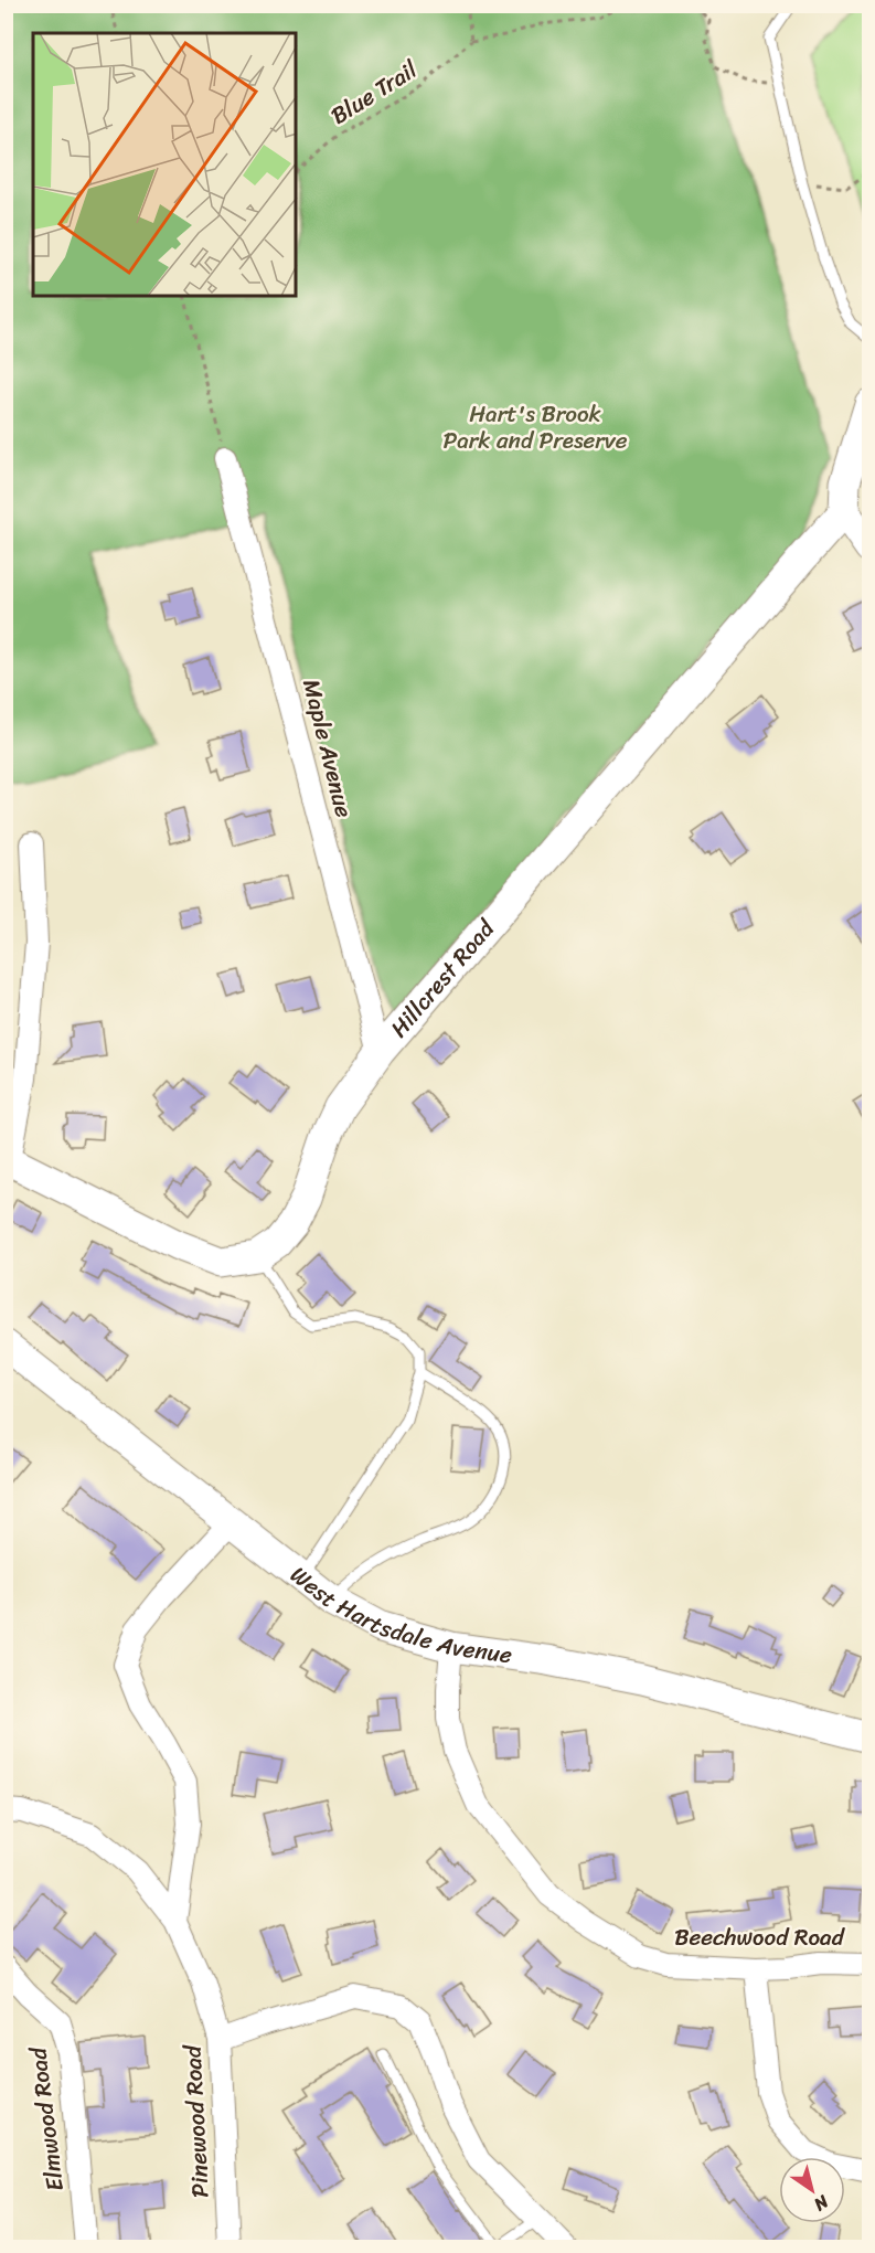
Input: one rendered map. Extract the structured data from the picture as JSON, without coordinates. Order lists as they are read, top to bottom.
{
  "streets": {
    "street": [
      "Maple Avenue",
      "Hillcrest Road",
      "West Hartsdale Avenue",
      "Beechwood Road",
      "Elmwood Road",
      "Pinewood Road"
    ],
    "path": ["Blue Trail"]
  },
  "crossings": [
    ["Maple Avenue", "Hillcrest Road"],
    ["West Hartsdale Avenue", "Beechwood Road"]
  ],
  "parks": ["Hart's Brook Park and Preserve"],
  "north": "bottom right"
}
